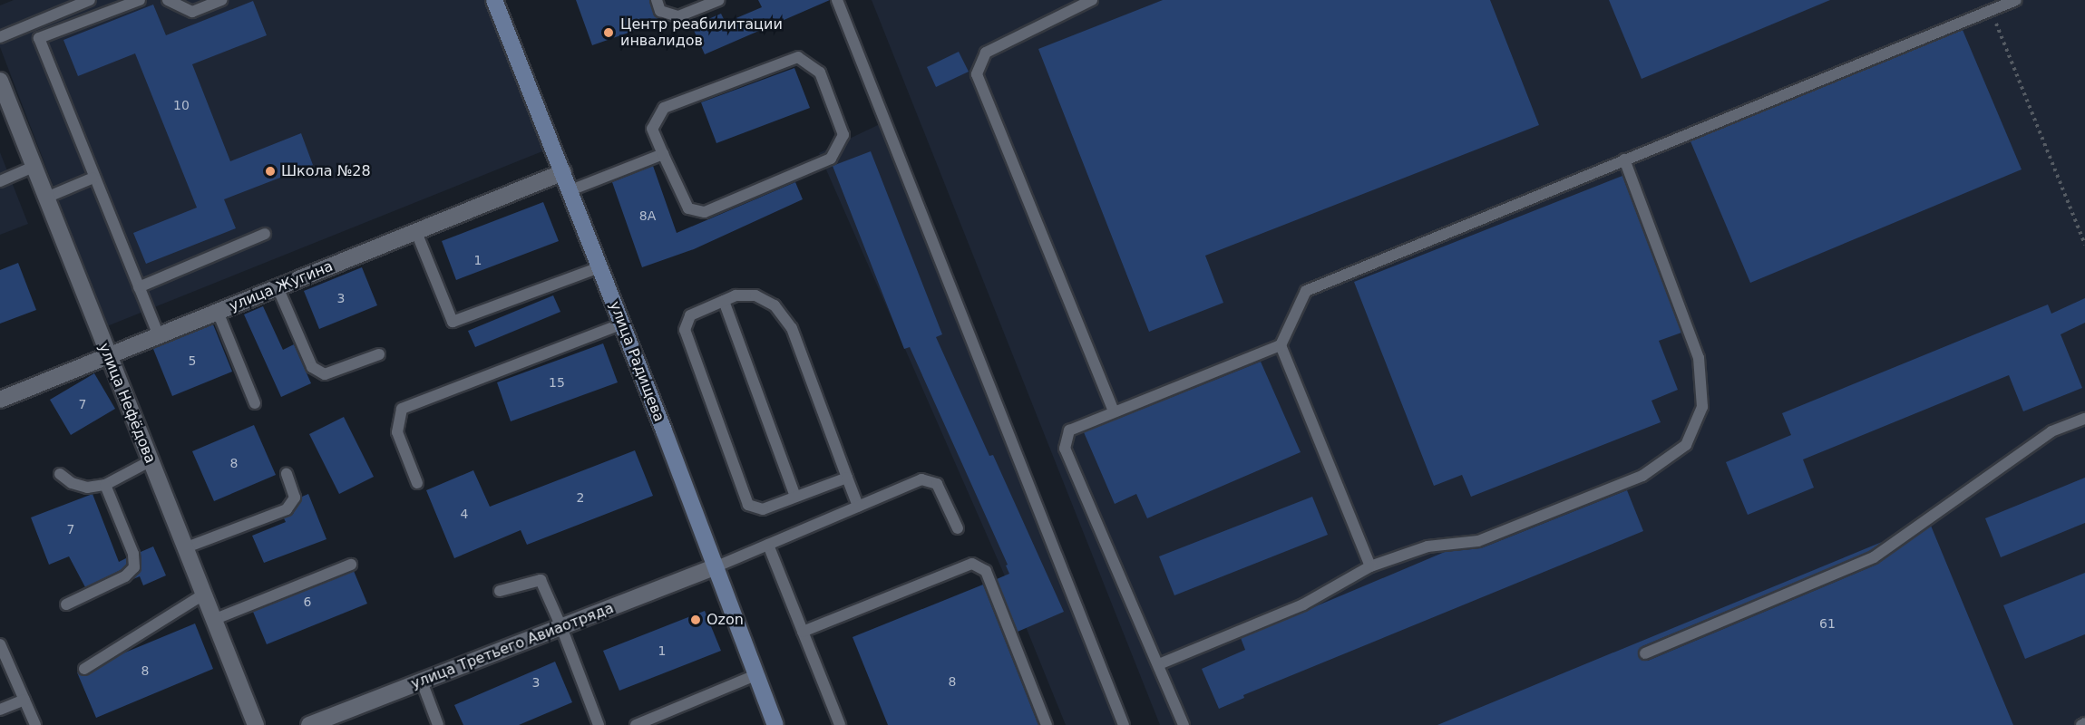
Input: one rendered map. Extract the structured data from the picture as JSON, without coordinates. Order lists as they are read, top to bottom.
{
  "streets": {
    "street": [
      "улица Жугина",
      "улица Радищева",
      "улица Нефёдова",
      "улица Третьего Авиаотряда"
    ]
  },
  "crossings": [
    ["улица Жугина", "улица Радищева"],
    ["улица Жугина", "улица Нефёдова"],
    ["улица Радищева", "улица Третьего Авиаотряда"]
  ],
  "places": ["Центр реабилитации инвалидов", "Школа №28", "Ozon"],
  "house_numbers": [
    "10",
    "8А",
    "1",
    "3",
    "5",
    "15",
    "7",
    "8",
    "2",
    "4",
    "7",
    "6",
    "61",
    "1",
    "8",
    "8",
    "3"
  ]
}
